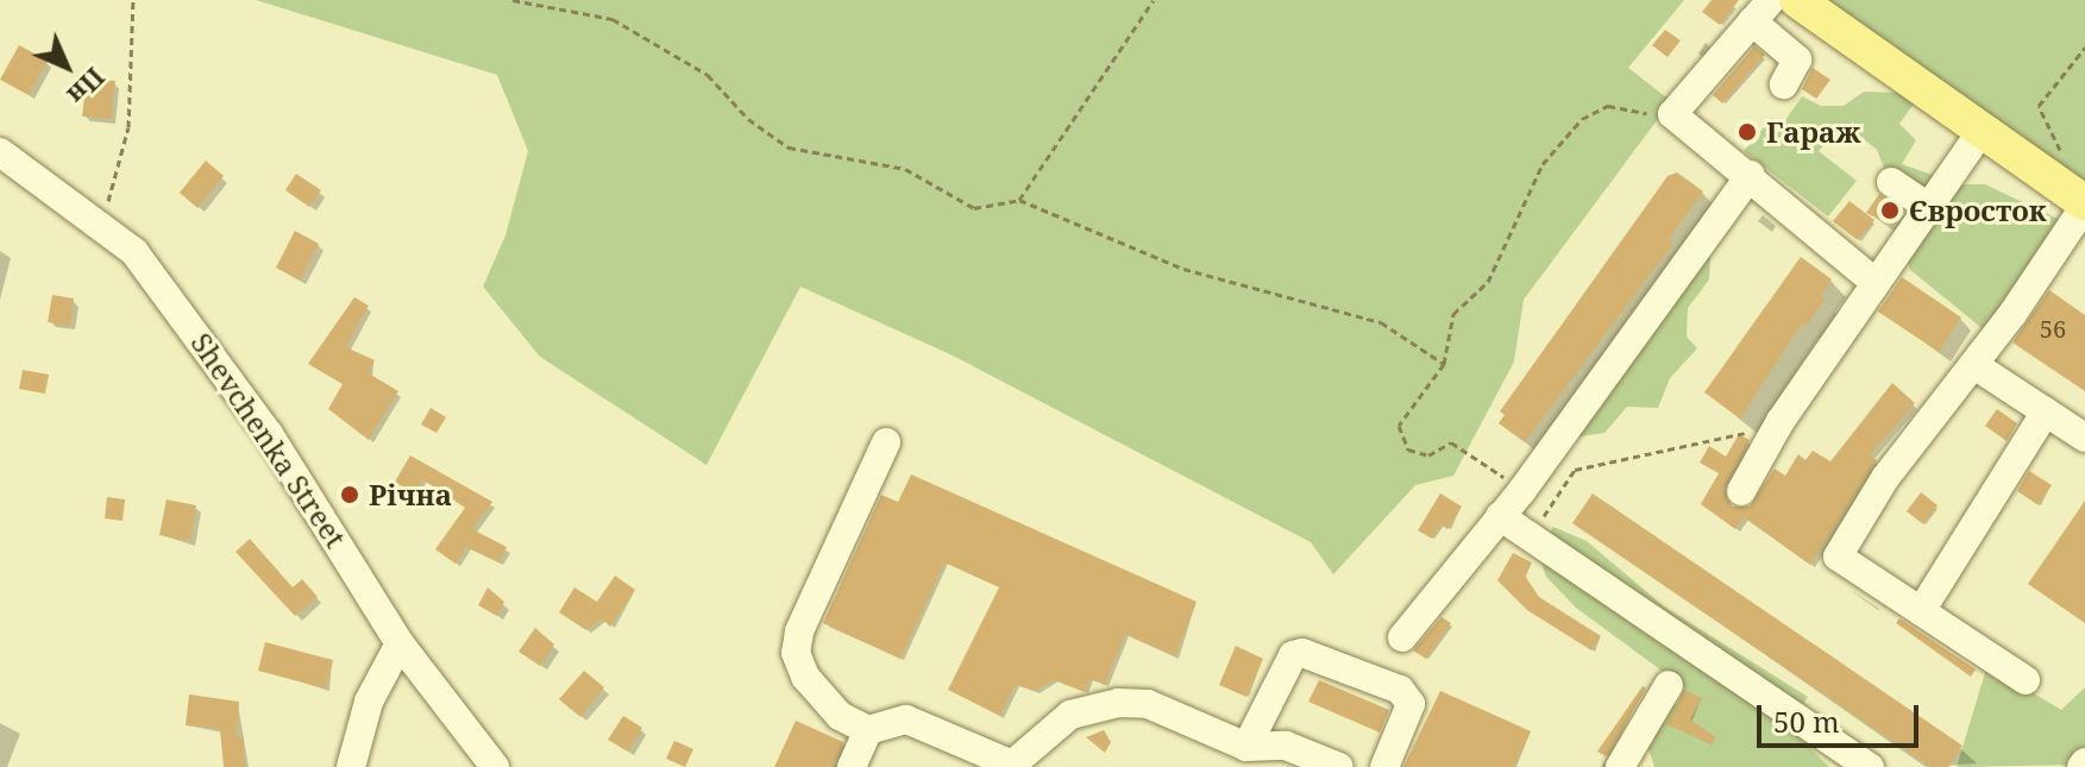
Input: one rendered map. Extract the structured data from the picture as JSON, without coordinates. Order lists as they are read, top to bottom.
{
  "streets": {
    "street": ["Shevchenka Street"]
  },
  "places": ["Гараж", "Євросток", "Річна"],
  "house_numbers": ["56"],
  "scale_bar": "50 m",
  "north": "bottom right"
}
